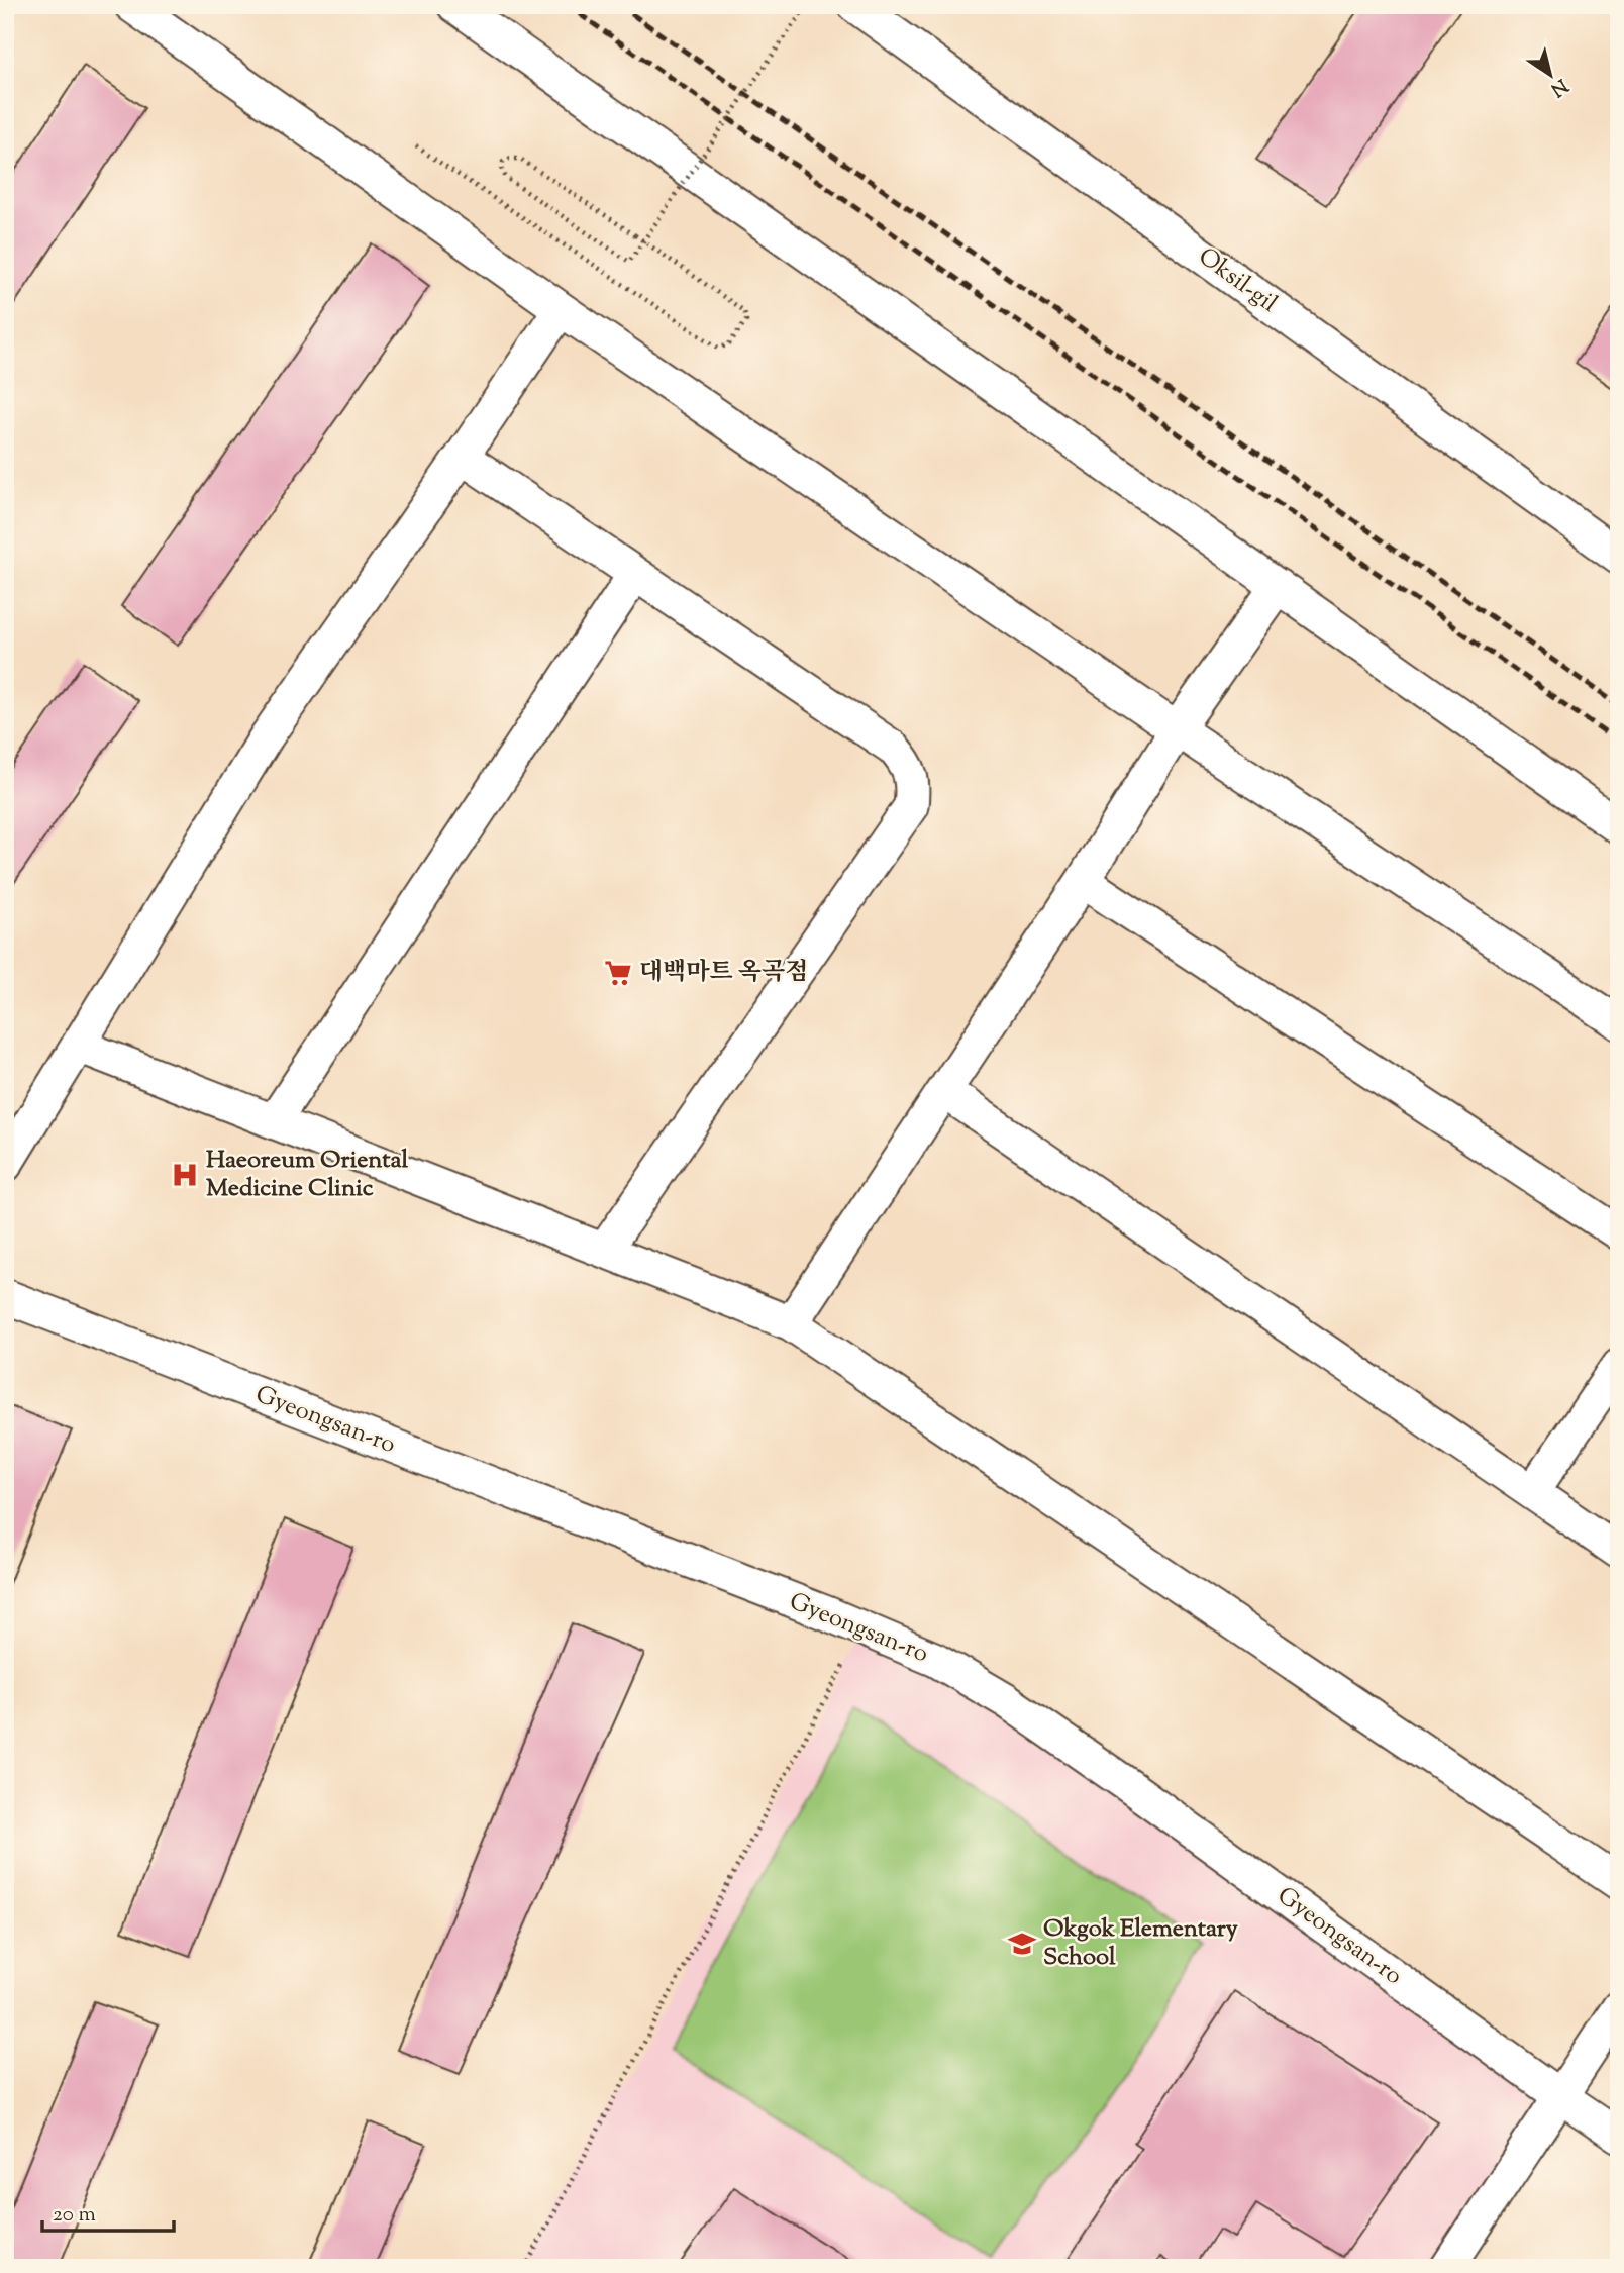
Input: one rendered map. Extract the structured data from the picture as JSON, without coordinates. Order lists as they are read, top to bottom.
{
  "streets": {
    "street": ["Oksil-gil", "Gyeongsan-ro"]
  },
  "places": {
    "supermarket": ["대백마트 옥곡점"],
    "hospital": ["Haeoreum Oriental Medicine Clinic"],
    "school or university": ["Okgok Elementary School"]
  },
  "scale_bar": "20 m",
  "north": "bottom right"
}
